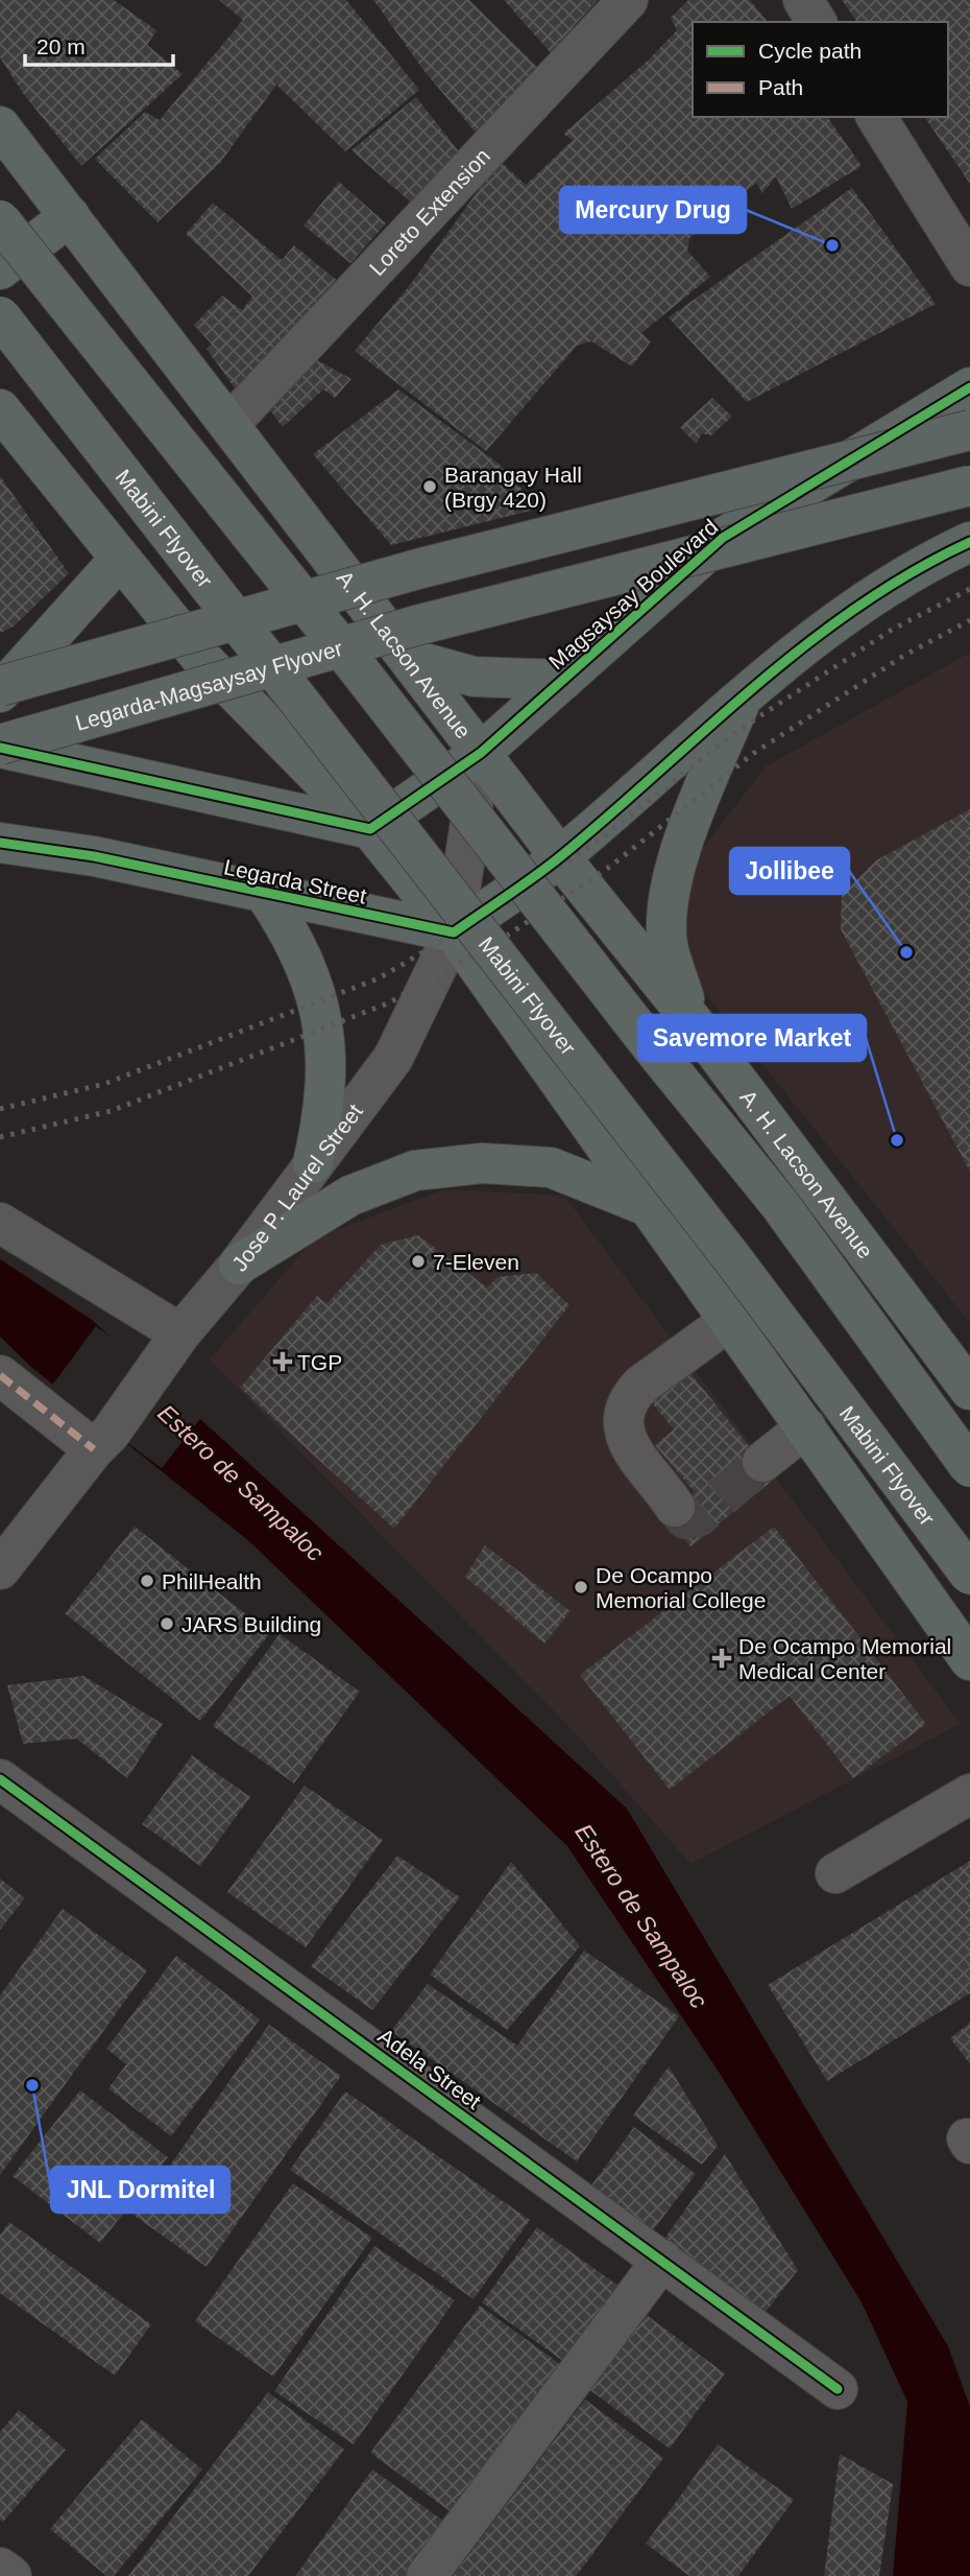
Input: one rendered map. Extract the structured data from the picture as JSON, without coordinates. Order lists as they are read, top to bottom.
{
  "streets": {
    "main road": [
      "Mabini Flyover",
      "Magsaysay Boulevard",
      "A. H. Lacson Avenue",
      "Legarda-Magsaysay Flyover",
      "Legarda Street"
    ],
    "street": ["Loreto Extension", "Jose P. Laurel Street", "Adela Street"]
  },
  "crossings": [
    ["Loreto Extension", "A. H. Lacson Avenue"],
    ["Magsaysay Boulevard", "A. H. Lacson Avenue"],
    ["Magsaysay Boulevard", "Jose P. Laurel Street"],
    ["A. H. Lacson Avenue", "Jose P. Laurel Street"],
    ["Legarda Street", "Jose P. Laurel Street"]
  ],
  "water": ["Estero de Sampaloc"],
  "places": {
    "other": [
      "Mercury Drug",
      "Barangay Hall (Brgy 420)",
      "Jollibee",
      "Savemore Market",
      "7-Eleven",
      "PhilHealth",
      "De Ocampo Memorial College",
      "JARS Building",
      "JNL Dormitel"
    ],
    "health": ["TGP", "De Ocampo Memorial Medical Center"]
  },
  "legend": ["Cycle path", "Path"],
  "scale_bar": "20 m"
}
